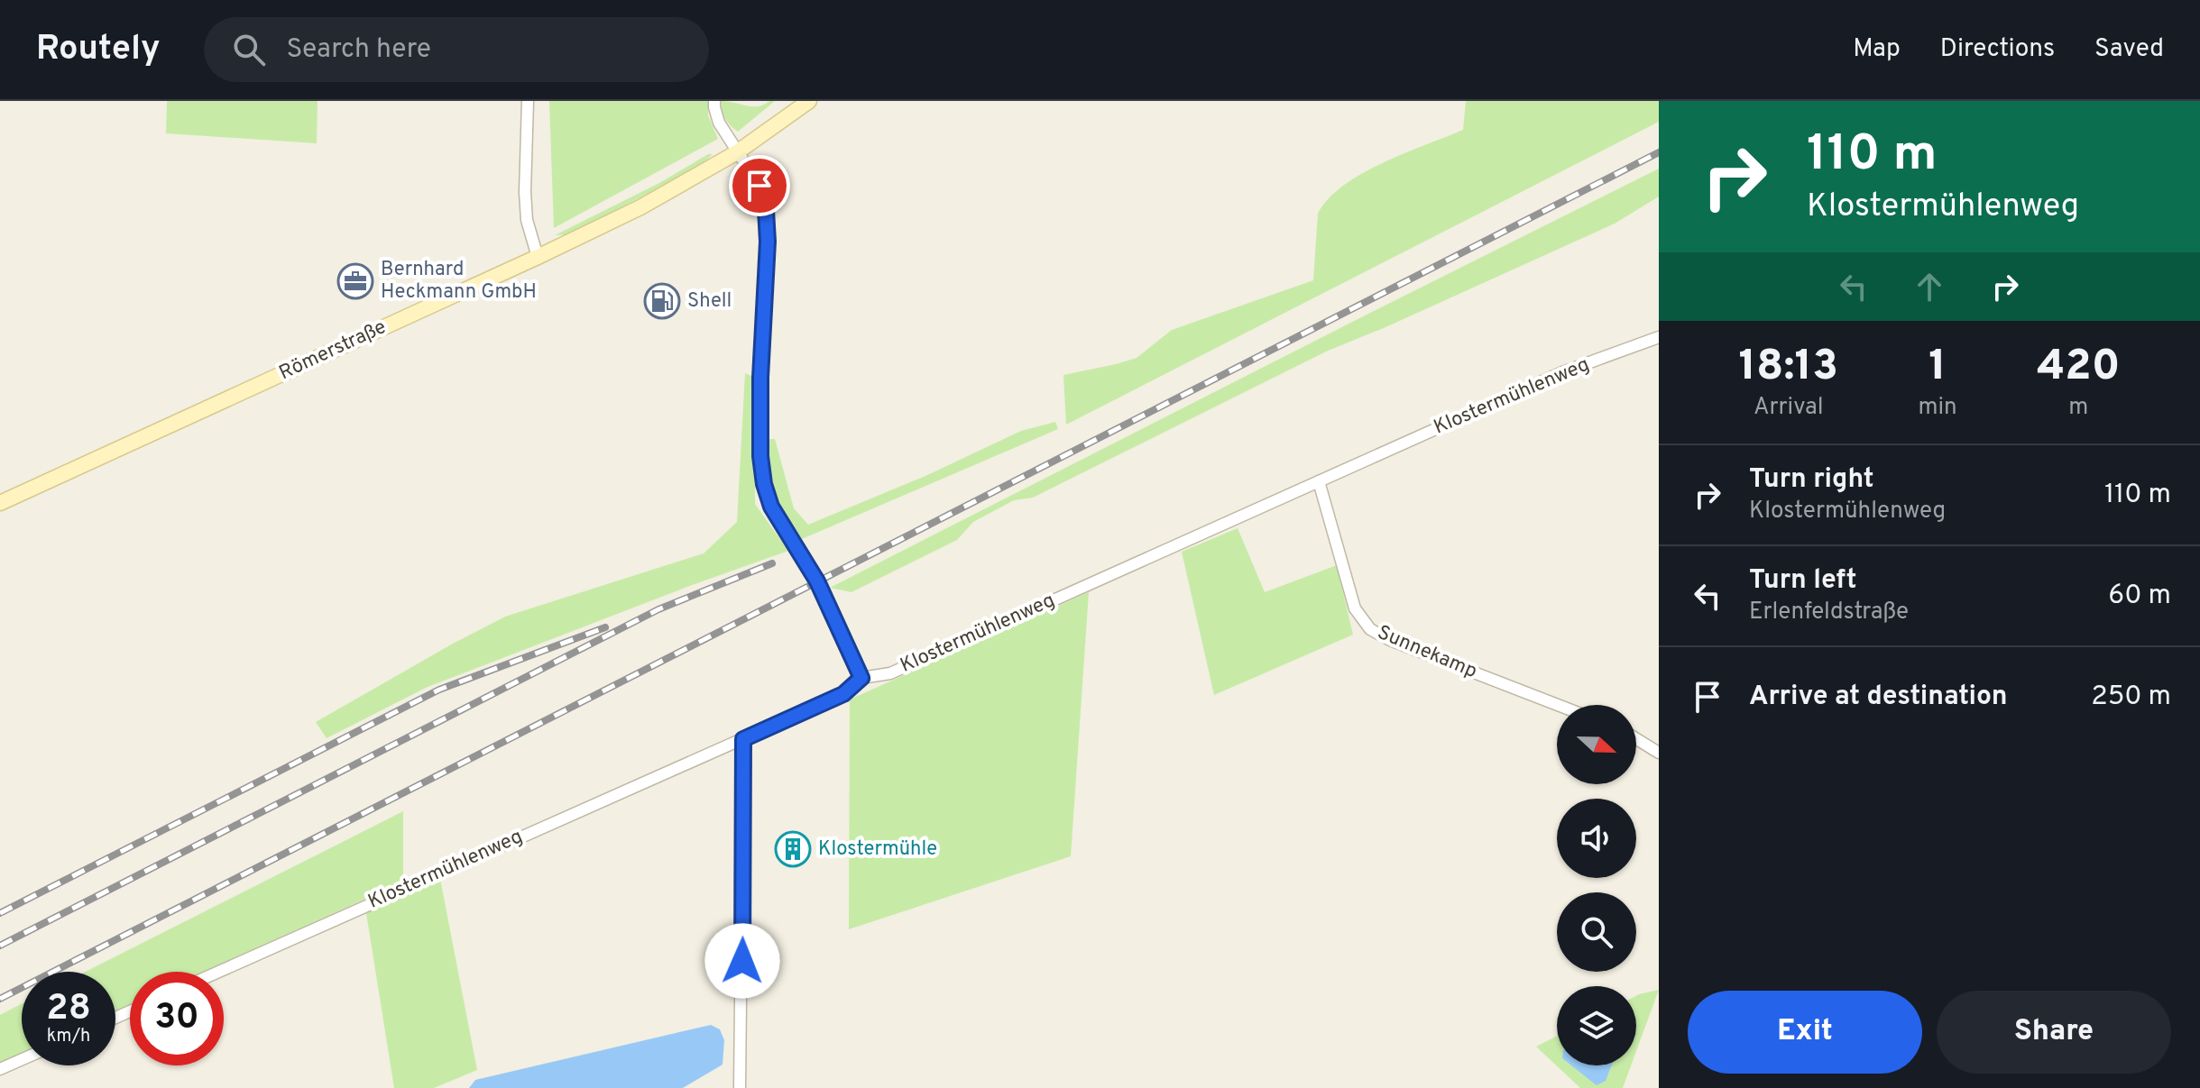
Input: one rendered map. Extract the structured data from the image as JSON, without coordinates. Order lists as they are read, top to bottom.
{
  "streets": {
    "main road": ["Römerstraße"],
    "street": ["Klostermühlenweg", "Sunnekamp"]
  },
  "crossings": [
    ["Klostermühlenweg", "Sunnekamp"]
  ],
  "places": {
    "office": ["Bernhard Heckmann GmbH"],
    "fuel station": ["Shell"],
    "building": ["Klostermühle"]
  },
  "north": "right",
  "page": {
    "header": "Routely",
    "search": "Search here",
    "nav": ["Map", "Directions", "Saved"],
    "turn": ["110 m", "Klostermühlenweg"],
    "eta": [
      "18:13",
      "Arrival",
      "1",
      "min",
      "420",
      "m"
    ],
    "list": [
      {
        "name": "Turn right",
        "note": "Klostermühlenweg",
        "value": "110 m"
      },
      {
        "name": "Turn left",
        "note": "Erlenfeldstraße",
        "value": "60 m"
      },
      {
        "name": "Arrive at destination",
        "value": "250 m"
      }
    ],
    "speed": "28 km/h",
    "limit": "30",
    "buttons": ["Exit", "Share"]
  }
}
